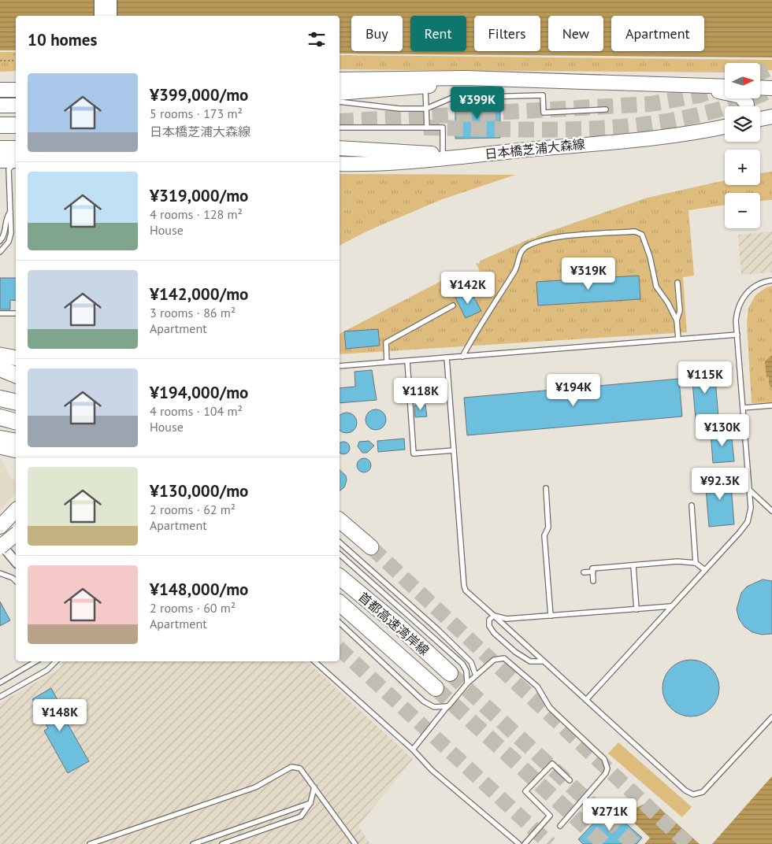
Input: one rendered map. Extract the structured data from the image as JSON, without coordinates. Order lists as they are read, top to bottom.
{
  "streets": {
    "highway": ["首都高速湾岸線"],
    "main road": ["日本橋芝浦大森線"]
  },
  "north": "right",
  "page": {
    "chip": [
      "Buy",
      "Rent",
      "Filters",
      "New",
      "Apartment"
    ],
    "heading": "10 homes",
    "map_buttons": ["+", "−"],
    "list": [
      {
        "name": "¥399,000/mo",
        "note": "5 rooms · 173 m² · 日本橋芝浦大森線"
      },
      {
        "name": "¥319,000/mo",
        "note": "4 rooms · 128 m² · House"
      },
      {
        "name": "¥142,000/mo",
        "note": "3 rooms · 86 m² · Apartment"
      },
      {
        "name": "¥194,000/mo",
        "note": "4 rooms · 104 m² · House"
      },
      {
        "name": "¥130,000/mo",
        "note": "2 rooms · 62 m² · Apartment"
      },
      {
        "name": "¥148,000/mo",
        "note": "2 rooms · 60 m² · Apartment"
      }
    ],
    "price": [
      "¥399K",
      "¥319K",
      "¥142K",
      "¥115K",
      "¥194K",
      "¥118K",
      "¥130K",
      "¥92.3K",
      "¥148K",
      "¥271K"
    ]
  }
}
